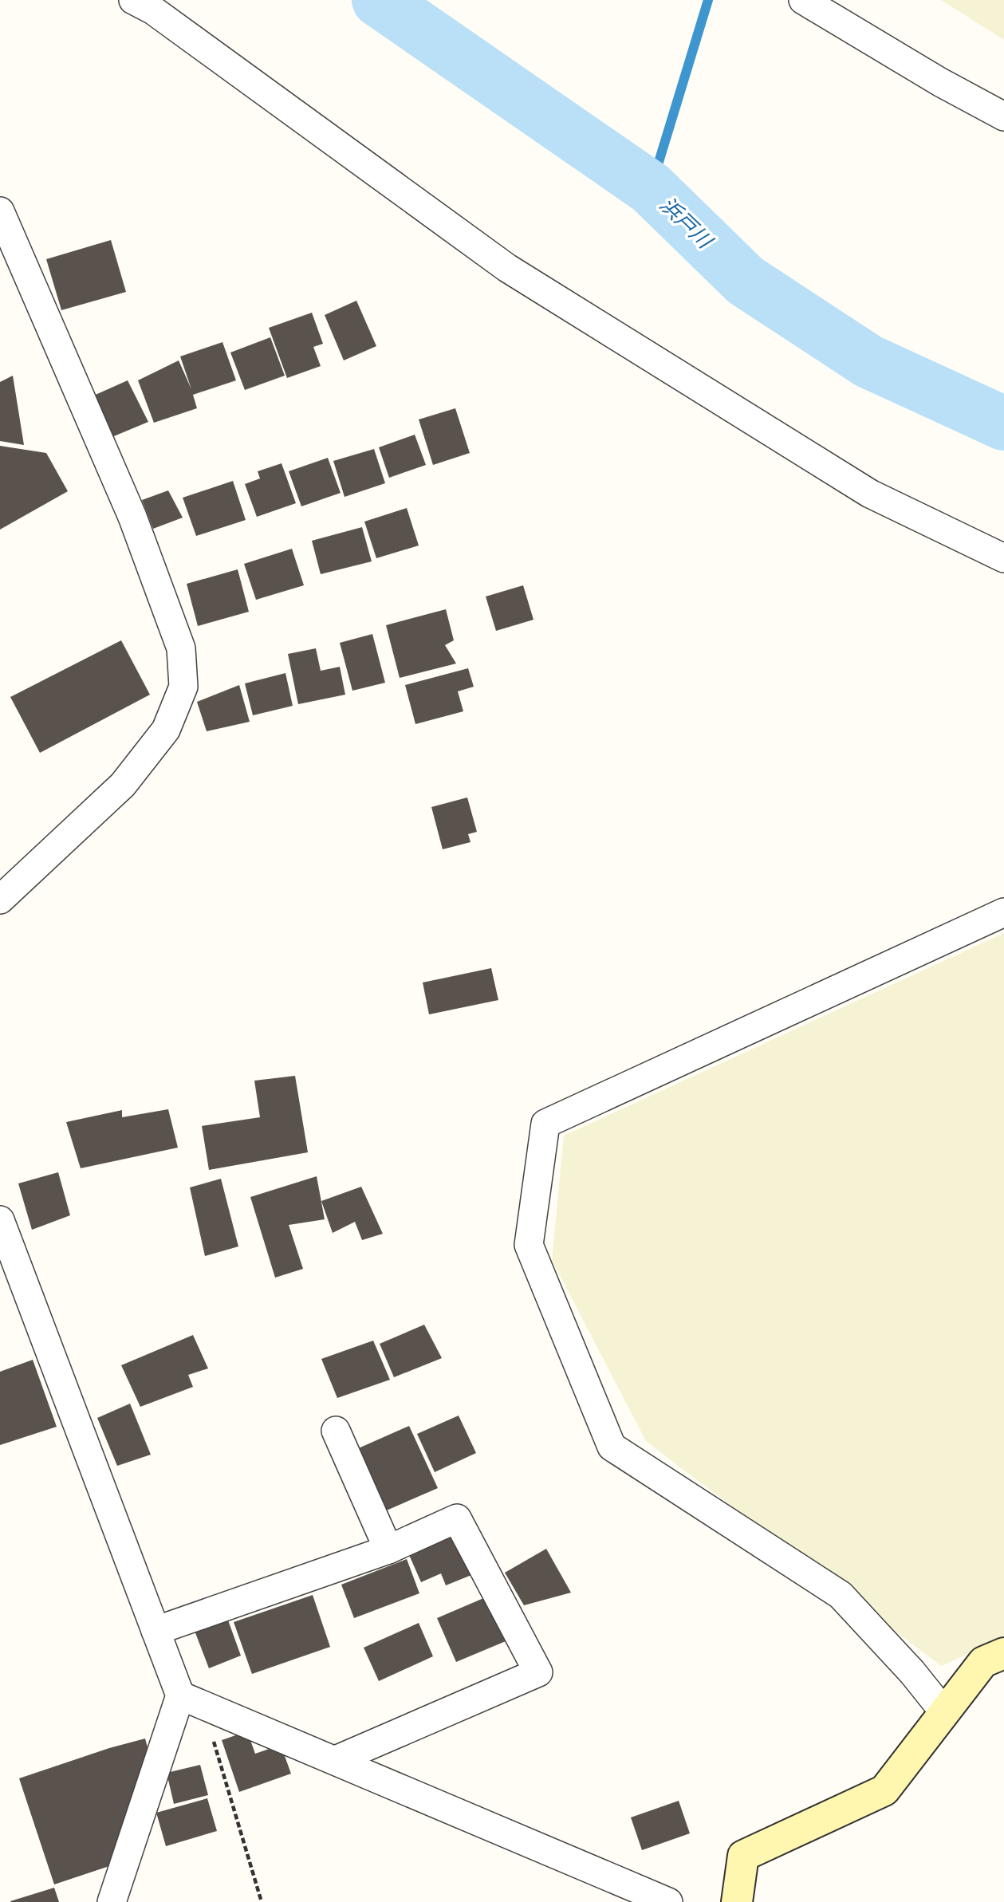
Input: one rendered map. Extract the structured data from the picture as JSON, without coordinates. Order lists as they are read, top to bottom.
{
  "water": ["浜戸川"]
}
